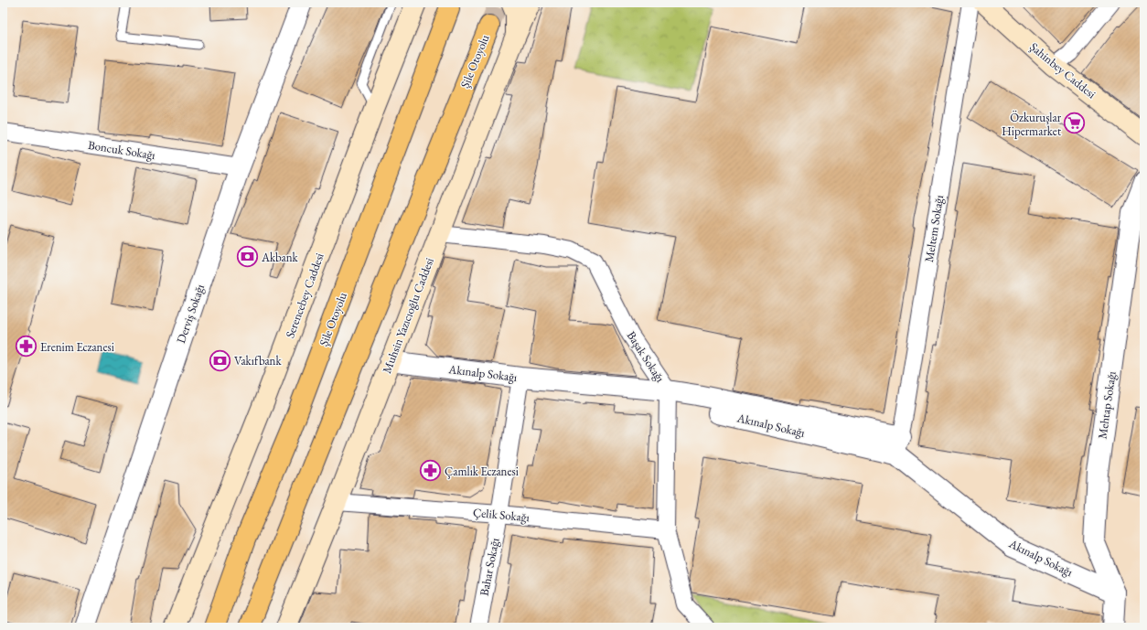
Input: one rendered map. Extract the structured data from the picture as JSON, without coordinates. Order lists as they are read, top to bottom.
{
  "streets": {
    "highway": ["Şile Otoyolu"],
    "main road": ["Şahinbey Caddesi", "Serencebey Caddesi", "Muhsin Yazıcıoğlu Caddesi"],
    "street": [
      "Boncuk Sokağı",
      "Meltem Sokağı",
      "Derviş Sokağı",
      "Başak Sokağı",
      "Akınalp Sokağı",
      "Mehtap Sokağı",
      "Çelik Sokağı",
      "Bahar Sokağı"
    ]
  },
  "crossings": [
    ["Boncuk Sokağı", "Derviş Sokağı"],
    ["Meltem Sokağı", "Akınalp Sokağı"],
    ["Muhsin Yazıcıoğlu Caddesi", "Başak Sokağı"],
    ["Muhsin Yazıcıoğlu Caddesi", "Akınalp Sokağı"],
    ["Muhsin Yazıcıoğlu Caddesi", "Çelik Sokağı"],
    ["Başak Sokağı", "Akınalp Sokağı"],
    ["Başak Sokağı", "Çelik Sokağı"],
    ["Akınalp Sokağı", "Mehtap Sokağı"],
    ["Akınalp Sokağı", "Bahar Sokağı"],
    ["Çelik Sokağı", "Bahar Sokağı"]
  ],
  "places": {
    "supermarket": ["Özkuruşlar Hipermarket"],
    "bank": ["Akbank", "Vakıfbank"],
    "pharmacy": ["Erenim Eczanesi", "Çamlık Eczanesi"]
  }
}
